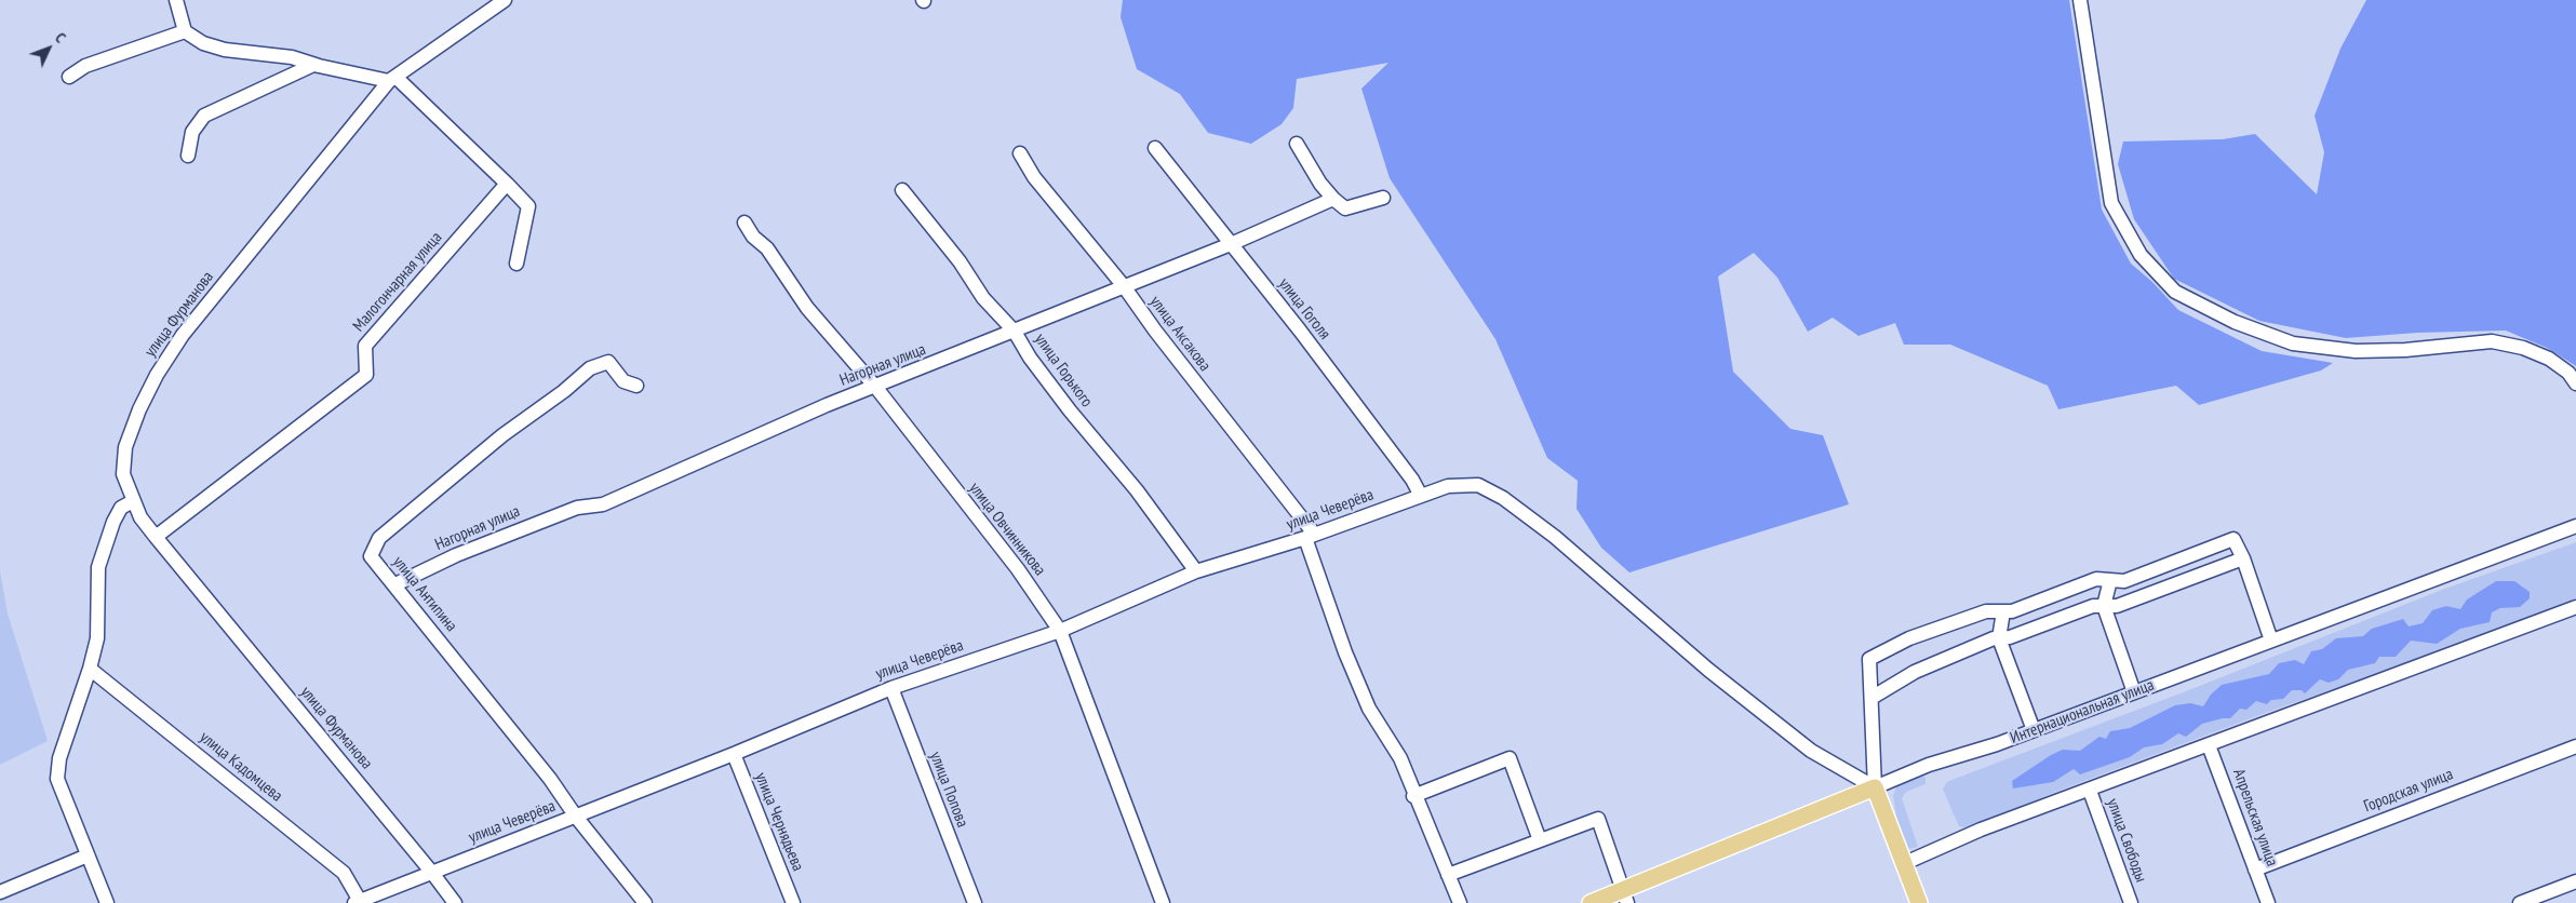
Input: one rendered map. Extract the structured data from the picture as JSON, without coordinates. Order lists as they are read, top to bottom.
{
  "streets": {
    "main road": ["Интернациональная улица"],
    "street": [
      "Малогончарная улица",
      "улица Гоголя",
      "улица Фурманова",
      "улица Аксакова",
      "Нагорная улица",
      "улица Горького",
      "улица Чеверёва",
      "улица Овчинникова",
      "улица Антипина",
      "улица Кадомцева",
      "улица Попова",
      "Городская улица",
      "Апрельская улица",
      "улица Чернядьева",
      "улица Свободы"
    ]
  },
  "crossings": [
    ["Малогончарная улица", "улица Фурманова"],
    ["улица Гоголя", "Нагорная улица"],
    ["улица Гоголя", "улица Чеверёва"],
    ["улица Фурманова", "улица Чеверёва"],
    ["улица Аксакова", "Нагорная улица"],
    ["улица Аксакова", "улица Чеверёва"],
    ["Нагорная улица", "улица Горького"],
    ["Нагорная улица", "улица Овчинникова"],
    ["Нагорная улица", "улица Антипина"],
    ["улица Горького", "улица Чеверёва"],
    ["улица Чеверёва", "улица Овчинникова"],
    ["улица Чеверёва", "улица Антипина"],
    ["улица Чеверёва", "Интернациональная улица"],
    ["улица Чеверёва", "улица Кадомцева"],
    ["улица Чеверёва", "улица Попова"],
    ["улица Чеверёва", "улица Чернядьева"],
    ["Городская улица", "Апрельская улица"]
  ],
  "north": "top right"
}
